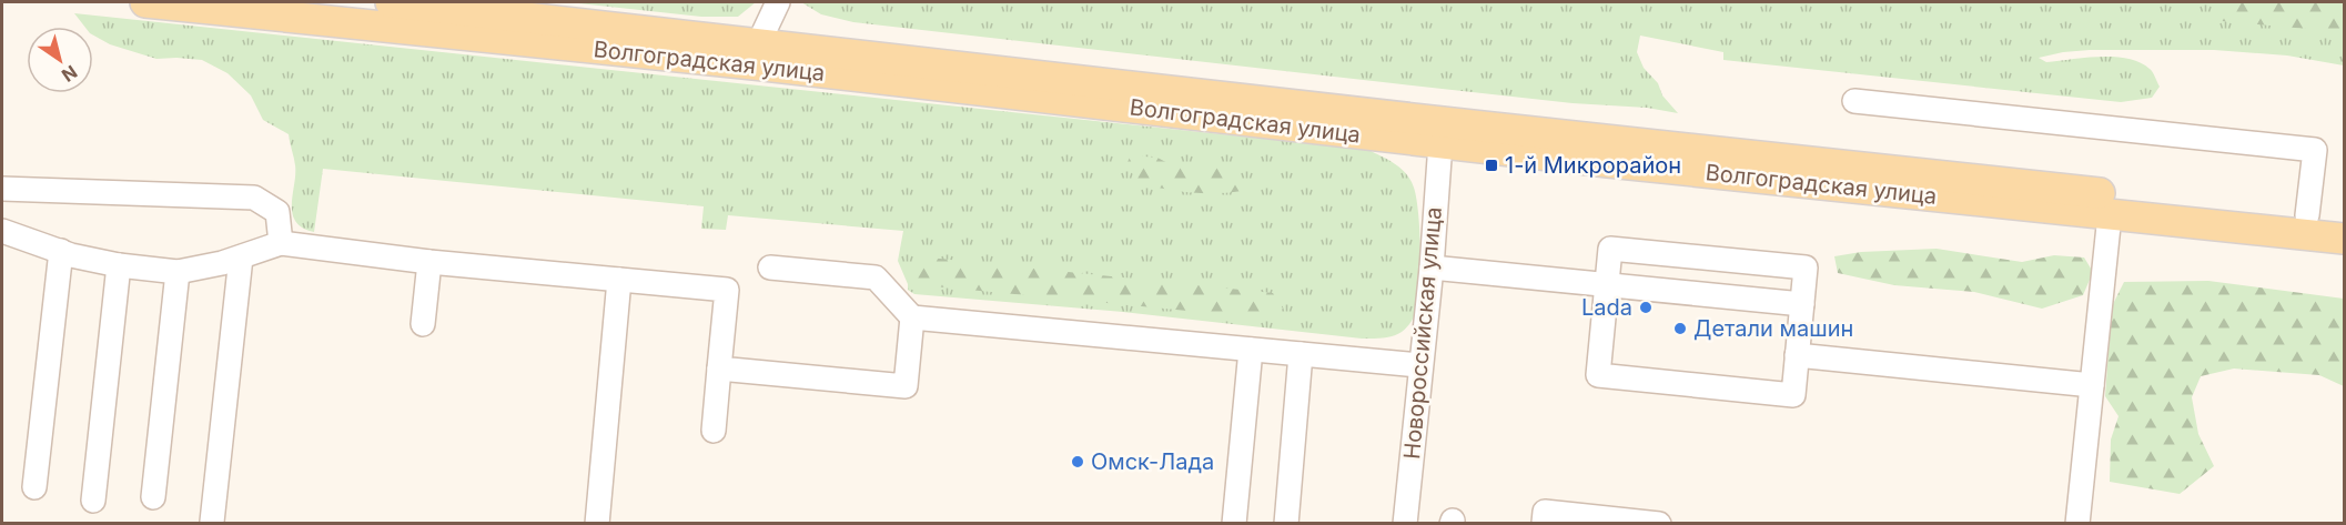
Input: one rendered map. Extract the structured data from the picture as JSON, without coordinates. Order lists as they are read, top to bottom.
{
  "streets": {
    "main road": ["Волгоградская улица"],
    "street": ["Новороссийская улица"]
  },
  "crossings": [
    ["Волгоградская улица", "Новороссийская улица"]
  ],
  "places": {
    "transit": ["1-й Микрорайон"],
    "other": ["Lada", "Детали машин", "Омск-Лада"]
  },
  "north": "bottom right"
}
